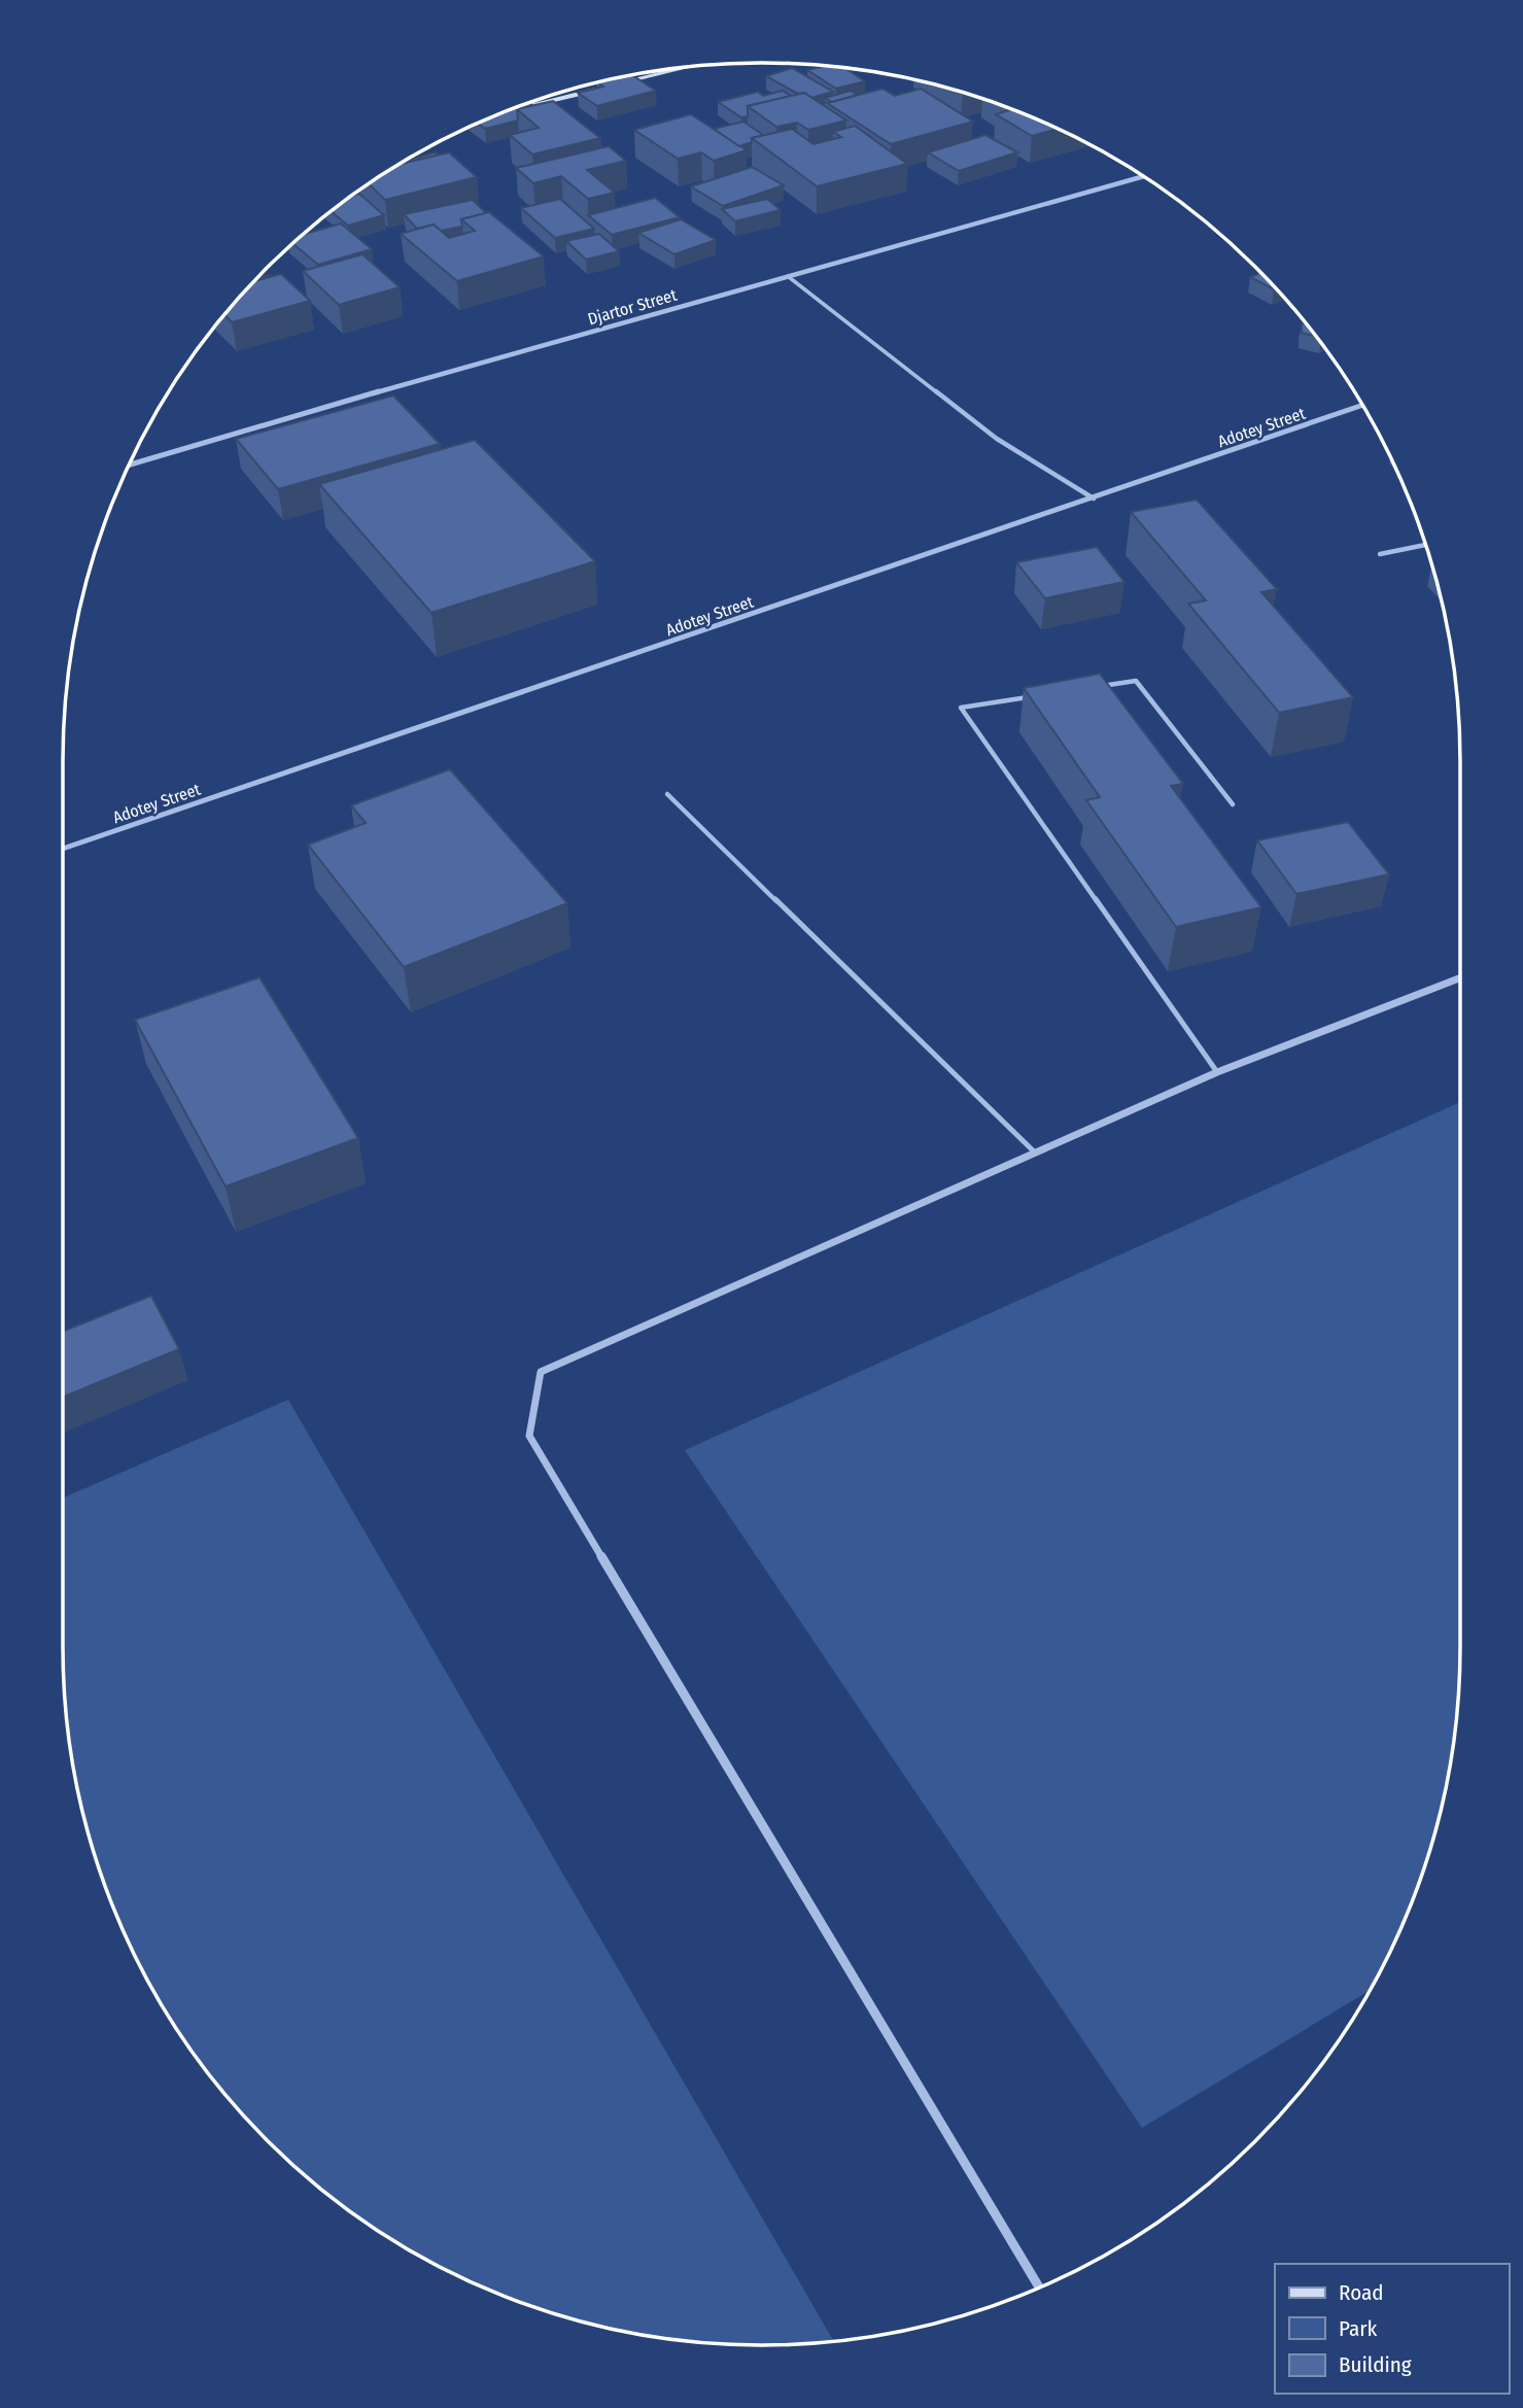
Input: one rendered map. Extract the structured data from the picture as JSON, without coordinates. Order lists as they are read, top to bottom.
{
  "streets": {
    "street": ["Djartor Street", "Adotey Street"]
  },
  "legend": ["Road", "Park", "Building"]
}
